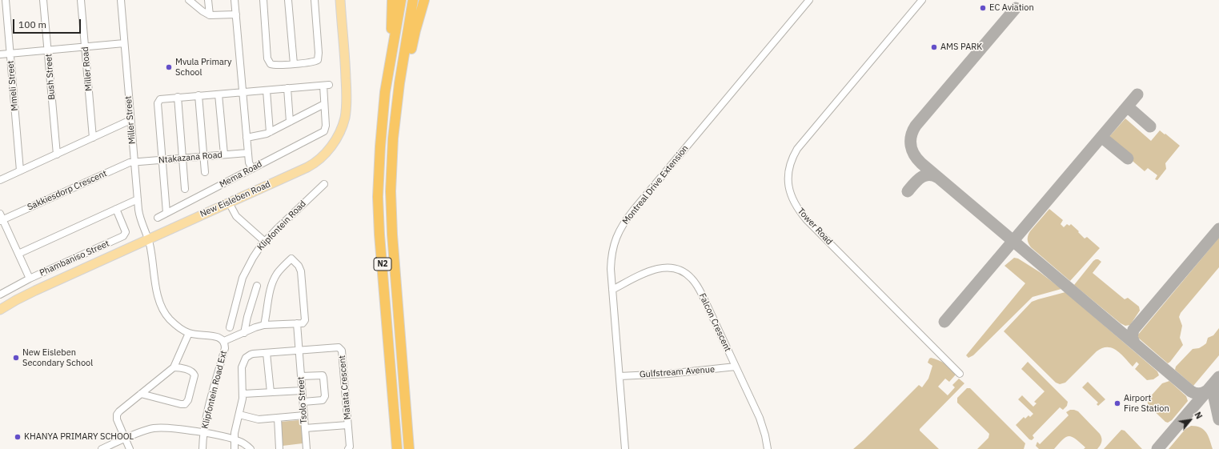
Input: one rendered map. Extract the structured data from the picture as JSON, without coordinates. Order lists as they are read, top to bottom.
{
  "streets": {
    "highway": ["N2"],
    "main road": ["New Eisleben Road"],
    "street": [
      "Miller Road",
      "Bush Street",
      "Mmeli Street",
      "Miller Street",
      "Ntakazana Road",
      "Mema Road",
      "Montreal Drive Extension",
      "Sakkiesdorp Crescent",
      "Klipfontein Road",
      "Tower Road",
      "Phambaniso Street",
      "Falcon Crescent",
      "Gulfstream Avenue",
      "Matata Crescent",
      "Klipfontein Road Ext",
      "Tsolo Street"
    ]
  },
  "crossings": [
    ["Miller Street", "Ntakazana Road"],
    ["Miller Street", "Sakkiesdorp Crescent"],
    ["Miller Street", "New Eisleben Road"],
    ["Miller Street", "Klipfontein Road Ext"],
    ["Ntakazana Road", "Sakkiesdorp Crescent"],
    ["Montreal Drive Extension", "Falcon Crescent"],
    ["Montreal Drive Extension", "Gulfstream Avenue"],
    ["New Eisleben Road", "Klipfontein Road Ext"],
    ["Falcon Crescent", "Gulfstream Avenue"],
    ["Matata Crescent", "Tsolo Street"]
  ],
  "places": [
    "EC Aviation",
    "AMS PARK",
    "Mvula Primary School",
    "New Eisleben Secondary School",
    "Airport Fire Station",
    "KHANYA PRIMARY SCHOOL"
  ],
  "scale_bar": "100 m",
  "north": "top right"
}
